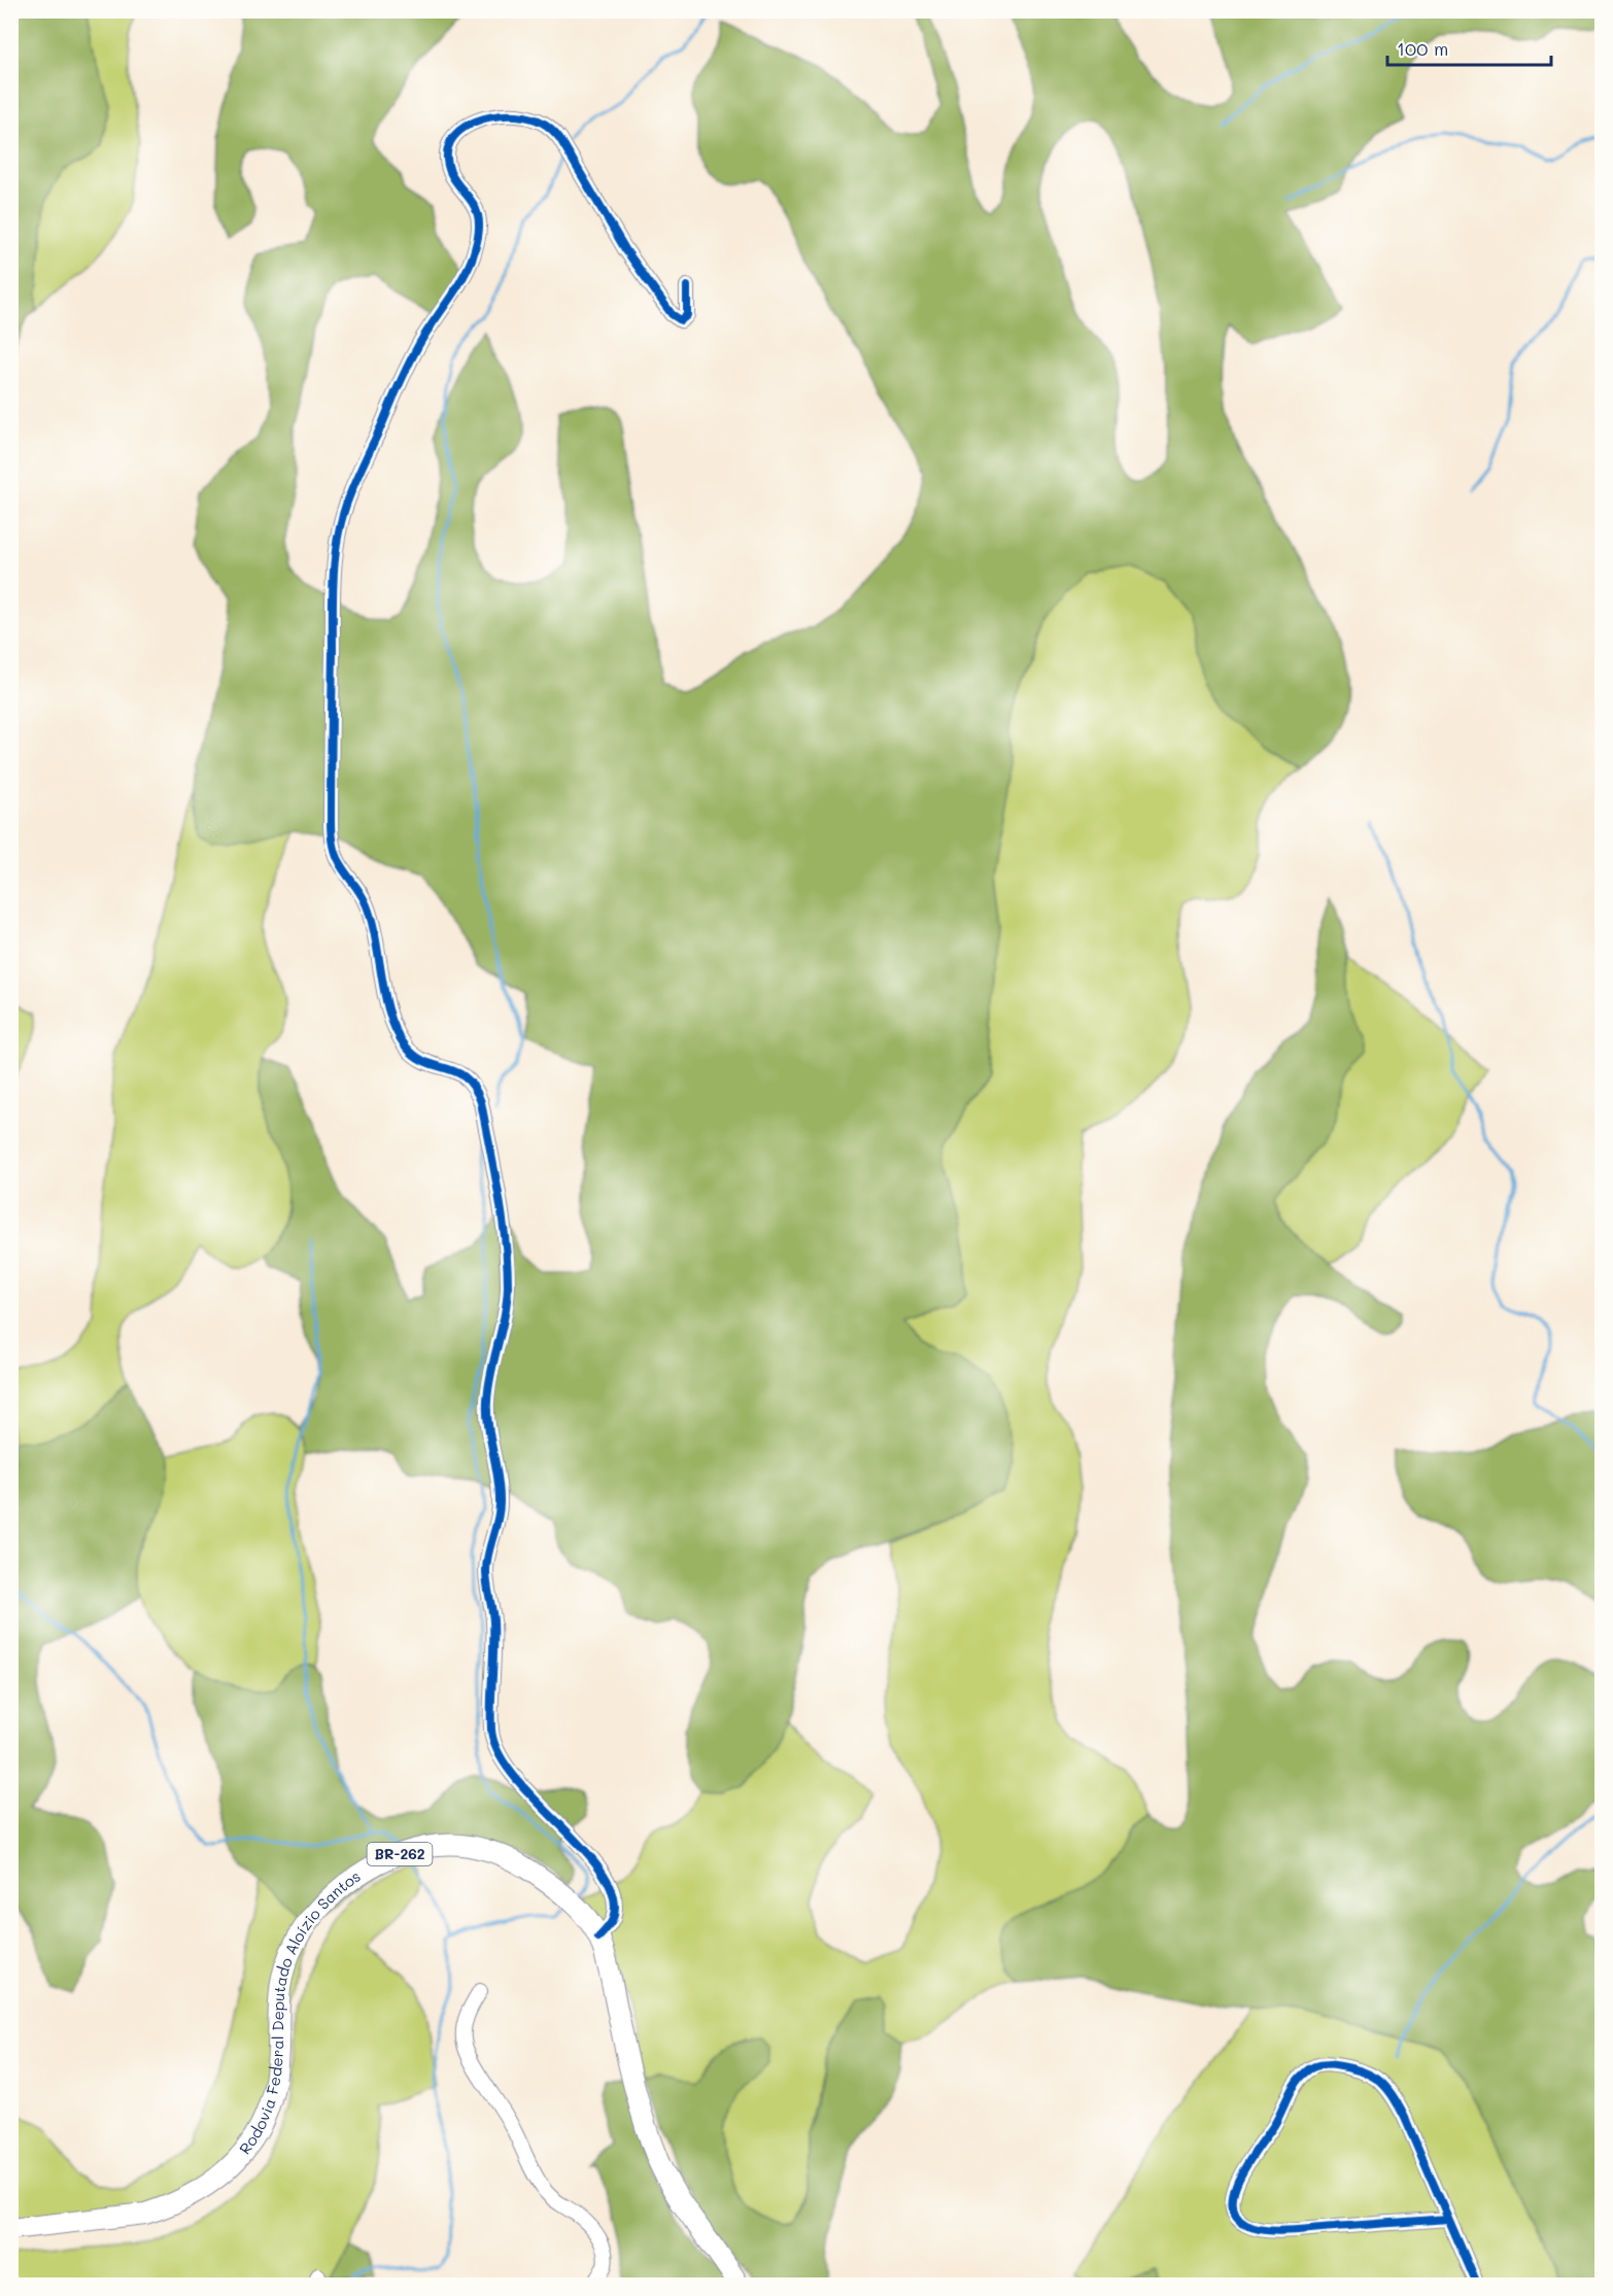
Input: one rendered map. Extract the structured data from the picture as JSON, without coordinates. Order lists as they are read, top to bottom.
{
  "streets": {
    "highway": ["BR-262", "Rodovia Federal Deputado Aloízio Santos"]
  },
  "scale_bar": "100 m"
}
